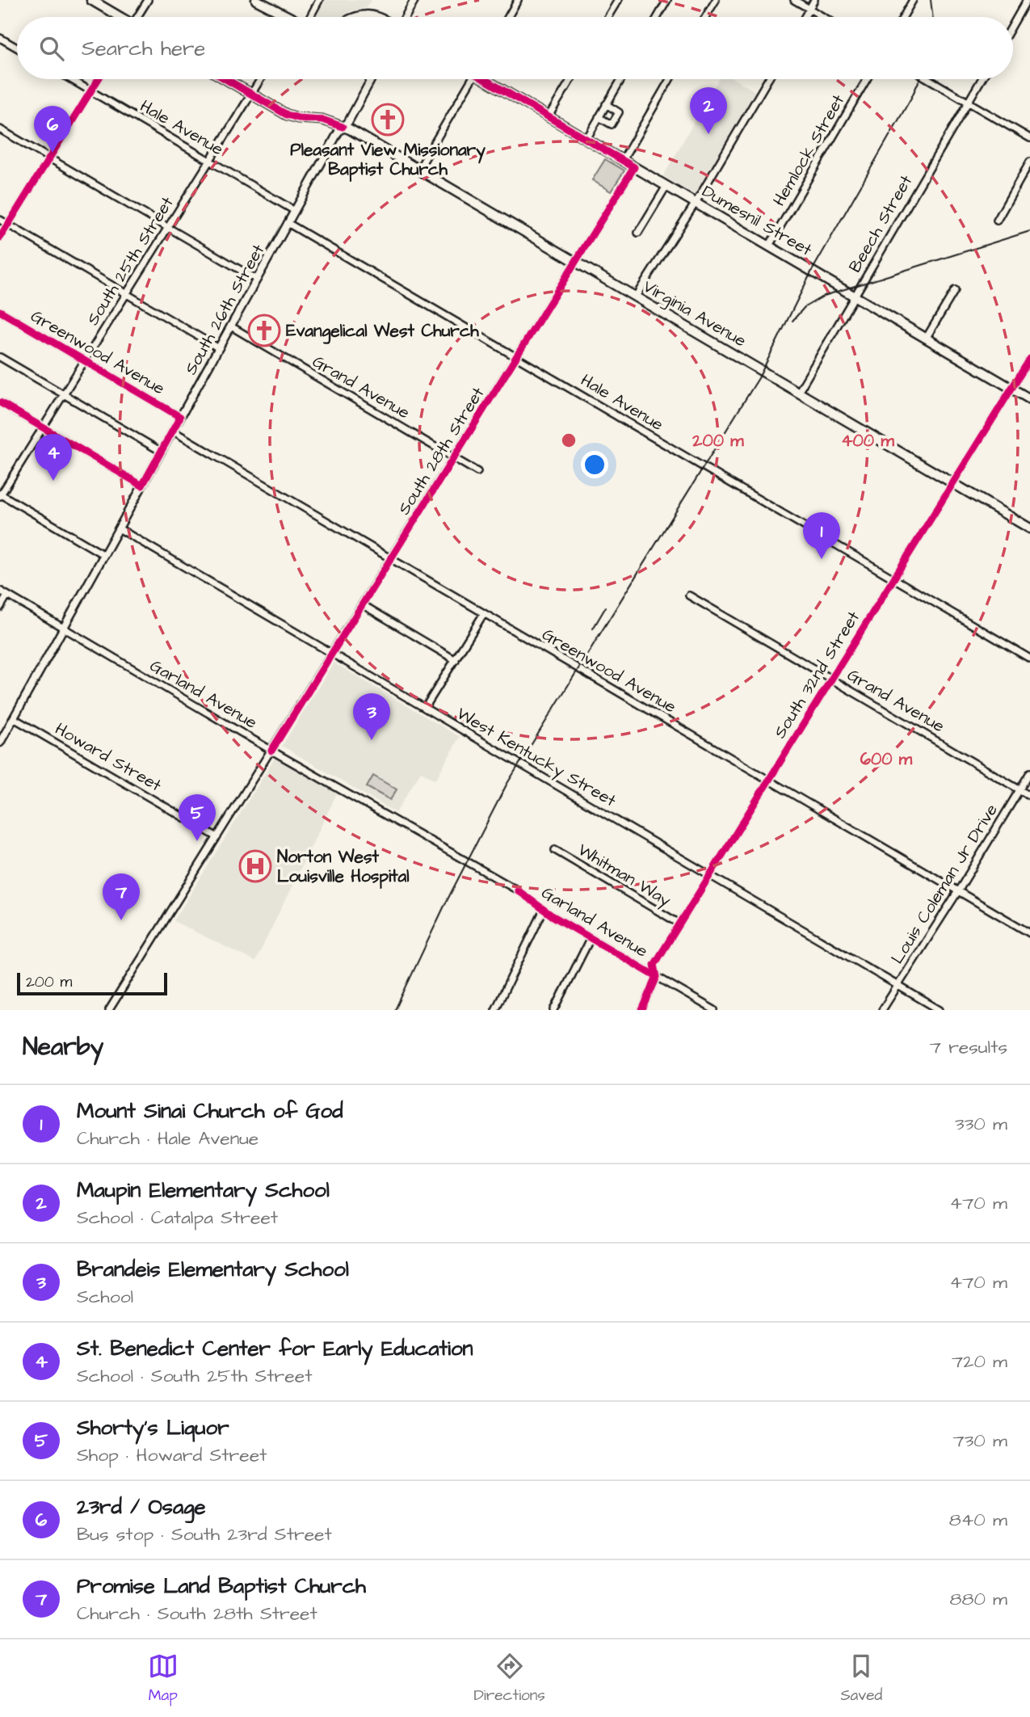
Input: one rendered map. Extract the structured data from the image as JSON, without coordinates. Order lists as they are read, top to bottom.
{
  "streets": {
    "main road": ["Dumesnil Street", "Virginia Avenue"],
    "street": [
      "Hale Avenue",
      "Hemlock Street",
      "Beech Street",
      "South 25th Street",
      "South 26th Street",
      "Greenwood Avenue",
      "Grand Avenue",
      "South 28th Street",
      "South 32nd Street",
      "Garland Avenue",
      "Howard Street",
      "West Kentucky Street",
      "Whitman Way",
      "Louis Coleman Jr Drive"
    ]
  },
  "crossings": [
    ["Hale Avenue", "South 25th Street"],
    ["Hale Avenue", "South 26th Street"],
    ["Hale Avenue", "South 28th Street"],
    ["Hale Avenue", "South 32nd Street"],
    ["Hemlock Street", "Dumesnil Street"],
    ["Dumesnil Street", "Beech Street"],
    ["Dumesnil Street", "South 28th Street"],
    ["Dumesnil Street", "South 32nd Street"],
    ["Beech Street", "Virginia Avenue"],
    ["South 25th Street", "Virginia Avenue"],
    ["South 25th Street", "Greenwood Avenue"],
    ["South 26th Street", "Virginia Avenue"],
    ["South 26th Street", "Greenwood Avenue"],
    ["South 26th Street", "Grand Avenue"],
    ["South 26th Street", "Garland Avenue"],
    ["South 26th Street", "Howard Street"],
    ["South 26th Street", "West Kentucky Street"],
    ["Virginia Avenue", "South 28th Street"],
    ["Virginia Avenue", "South 32nd Street"],
    ["Greenwood Avenue", "South 28th Street"],
    ["Greenwood Avenue", "South 32nd Street"],
    ["Greenwood Avenue", "Louis Coleman Jr Drive"],
    ["Grand Avenue", "South 28th Street"],
    ["Grand Avenue", "South 32nd Street"],
    ["Grand Avenue", "Louis Coleman Jr Drive"],
    ["South 28th Street", "Garland Avenue"],
    ["South 28th Street", "Howard Street"],
    ["South 28th Street", "West Kentucky Street"],
    ["South 32nd Street", "Garland Avenue"],
    ["South 32nd Street", "West Kentucky Street"],
    ["South 32nd Street", "Whitman Way"],
    ["West Kentucky Street", "Louis Coleman Jr Drive"]
  ],
  "places": {
    "church": ["Pleasant View Missionary Baptist Church", "Evangelical West Church"],
    "hospital": ["Norton West Louisville Hospital"]
  },
  "scale_bar": "200 m",
  "page": {
    "search": "Search here",
    "pins": [
      "2",
      "6",
      "4",
      "1",
      "3",
      "5",
      "7"
    ],
    "scale": "200 m",
    "heading": ["Nearby", "7 results"],
    "list": [
      {
        "mark": "1",
        "name": "Mount Sinai Church of God",
        "note": "Church · Hale Avenue",
        "value": "330 m"
      },
      {
        "mark": "2",
        "name": "Maupin Elementary School",
        "note": "School · Catalpa Street",
        "value": "470 m"
      },
      {
        "mark": "3",
        "name": "Brandeis Elementary School",
        "note": "School",
        "value": "470 m"
      },
      {
        "mark": "4",
        "name": "St. Benedict Center for Early Education",
        "note": "School · South 25th Street",
        "value": "720 m"
      },
      {
        "mark": "5",
        "name": "Shorty's Liquor",
        "note": "Shop · Howard Street",
        "value": "730 m"
      },
      {
        "mark": "6",
        "name": "23rd / Osage",
        "note": "Bus stop · South 23rd Street",
        "value": "840 m"
      },
      {
        "mark": "7",
        "name": "Promise Land Baptist Church",
        "note": "Church · South 28th Street",
        "value": "880 m"
      }
    ],
    "nav": ["Map", "Directions", "Saved"]
  },
  "rings": ["200 m", "400 m", "600 m"]
}
